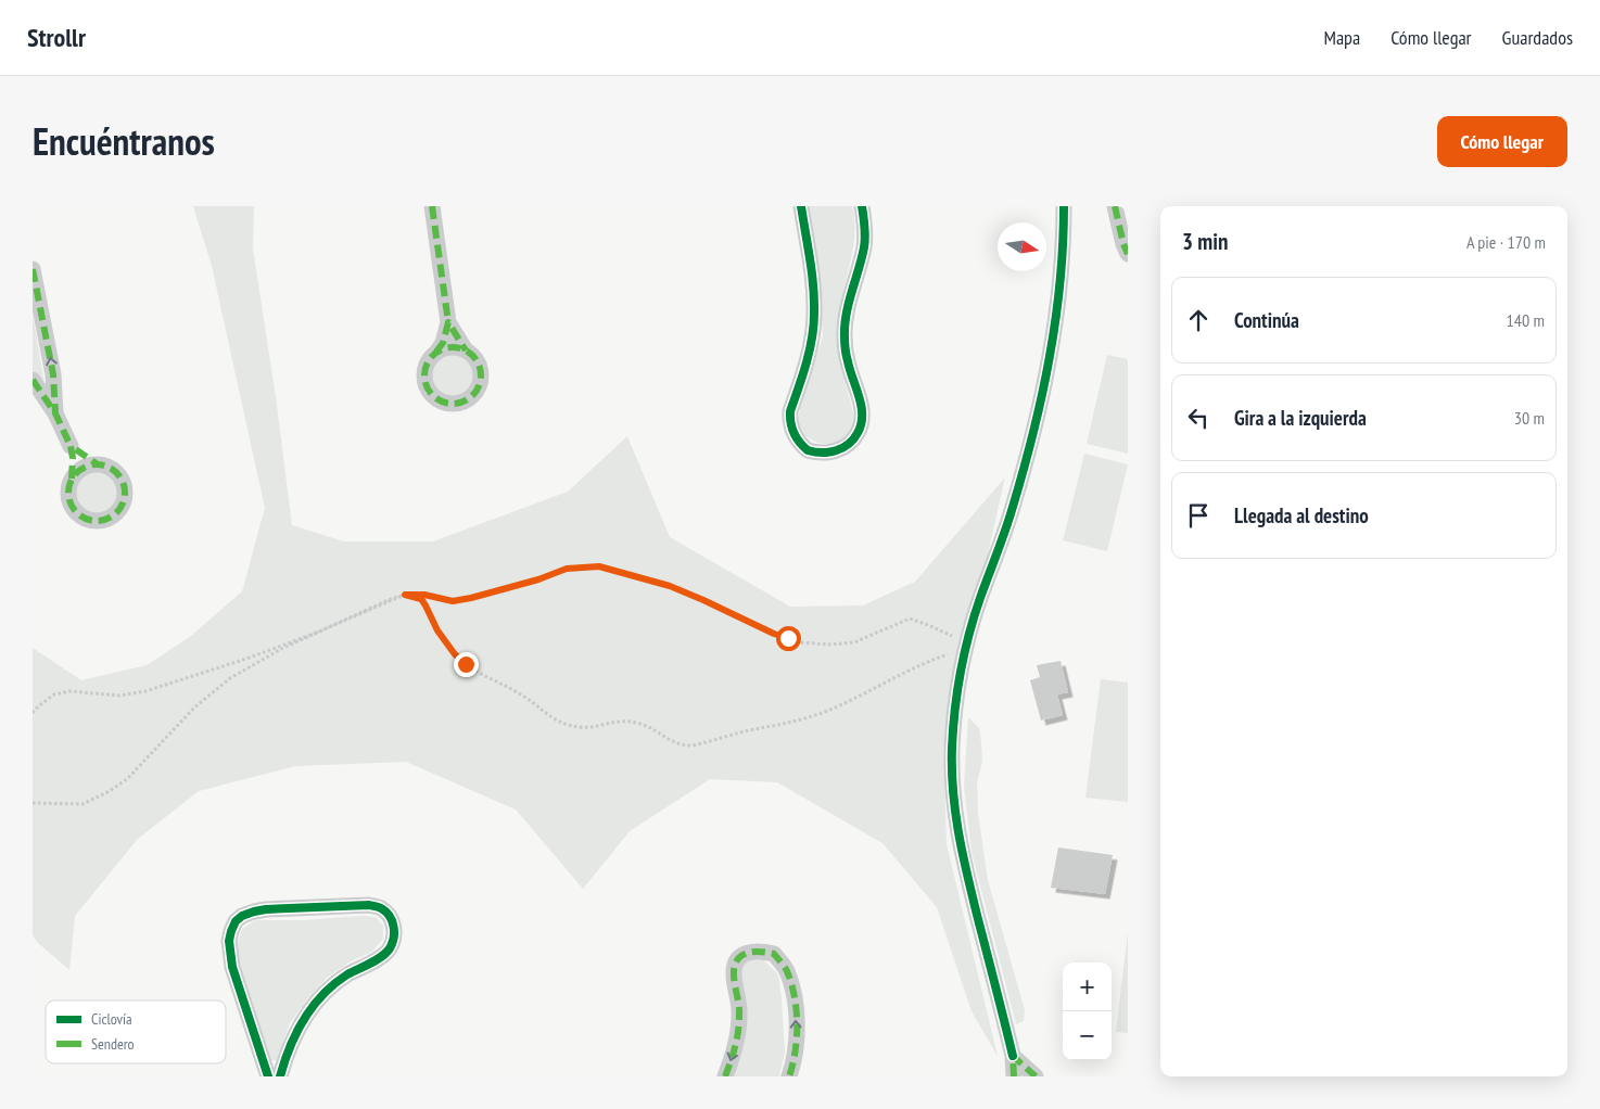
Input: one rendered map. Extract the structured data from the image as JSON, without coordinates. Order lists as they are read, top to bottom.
{
  "legend": ["Ciclovía", "Sendero"],
  "north": "right",
  "page": {
    "header": "Strollr",
    "nav": ["Mapa", "Cómo llegar", "Guardados"],
    "title": "Encuéntranos",
    "buttons": "Cómo llegar",
    "heading": ["3 min", "A pie · 170 m"],
    "list": [
      ["Continúa", "140 m"],
      ["Gira a la izquierda", "30 m"],
      "Llegada al destino"
    ],
    "map_buttons": ["+", "−"]
  }
}
